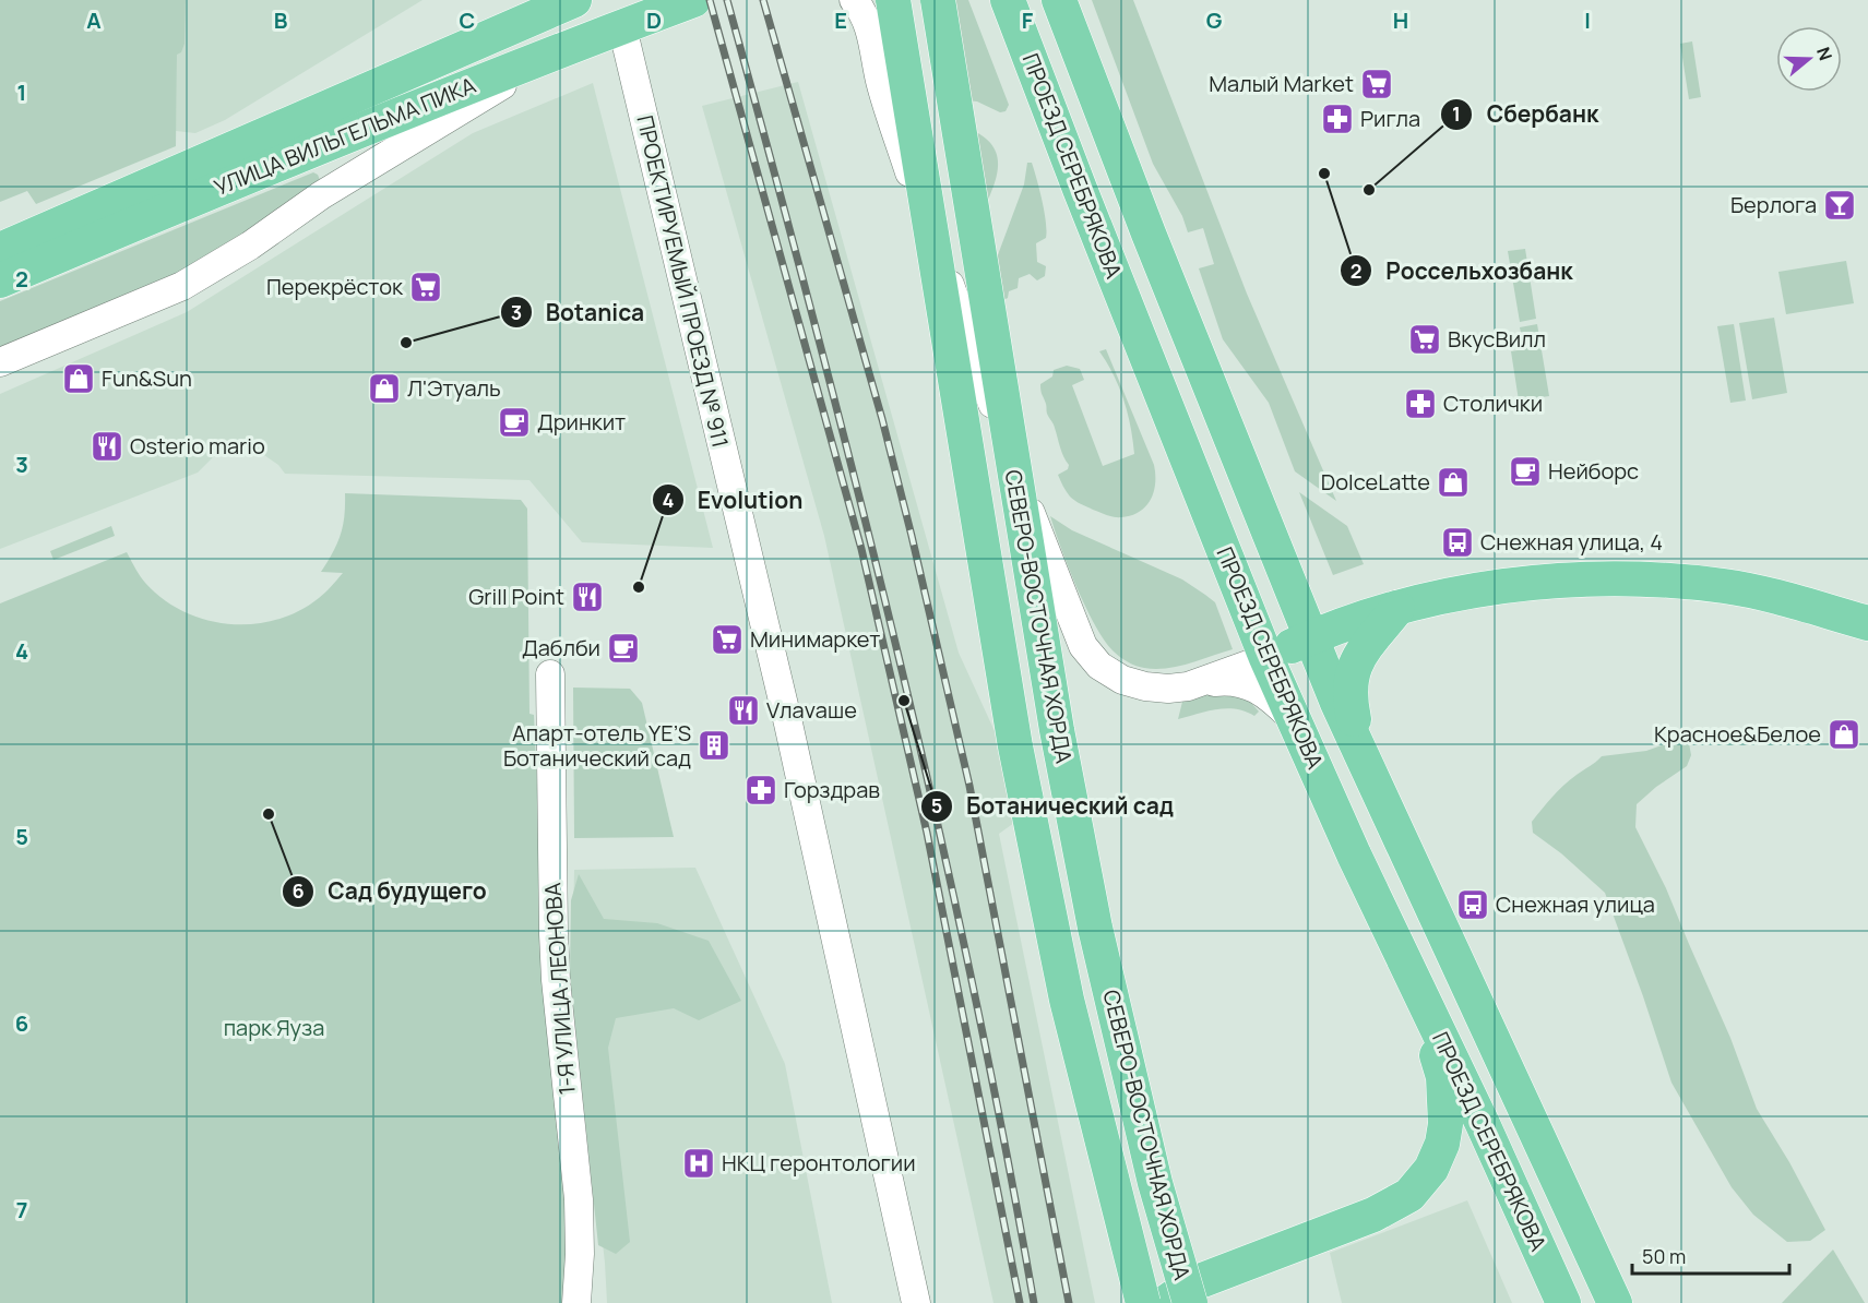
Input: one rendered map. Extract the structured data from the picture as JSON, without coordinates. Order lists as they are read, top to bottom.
{
  "streets": {
    "main road": ["УЛИЦА ВИЛЬГЕЛЬМА ПИКА", "ПРОЕЗД СЕРЕБРЯКОВА", "СЕВЕРО-ВОСТОЧНАЯ ХОРДА"],
    "street": ["ПРОЕКТИРУЕМЫЙ ПРОЕЗД № 911", "1-Я УЛИЦА ЛЕОНОВА"]
  },
  "crossings": [
    ["УЛИЦА ВИЛЬГЕЛЬМА ПИКА", "ПРОЕКТИРУЕМЫЙ ПРОЕЗД № 911"]
  ],
  "parks": ["парк Яуза"],
  "places": {
    "supermarket": [
      "Малый Market",
      "Перекрёсток",
      "ВкусВилл",
      "Минимаркет"
    ],
    "pharmacy": ["Ригла", "Столички", "Горздрав"],
    "other": [
      "Россельхозбанк",
      "Сбербанк",
      "Botanica",
      "Evolution",
      "Ботанический сад",
      "Сад будущего"
    ],
    "bar": ["Берлога"],
    "shop": [
      "Fun&Sun",
      "Л'Этуаль",
      "DolceLatte",
      "Красное&Белое"
    ],
    "cafe": ["Дринкит", "Нейборс", "Даблби"],
    "restaurant": ["Osterio mario", "Grill Point", "Vлаvаше"],
    "bus stop": ["Снежная улица, 4", "Снежная улица"],
    "building": ["Апарт-отель YE’S Ботанический сад"],
    "hospital": ["НКЦ геронтологии"]
  },
  "scale_bar": "50 m",
  "north": "right",
  "grid": {
    "columns": [
      "A",
      "B",
      "C",
      "D",
      "E",
      "F",
      "G",
      "H",
      "I"
    ],
    "rows": [
      "1",
      "2",
      "3",
      "4",
      "5",
      "6",
      "7"
    ]
  }
}
